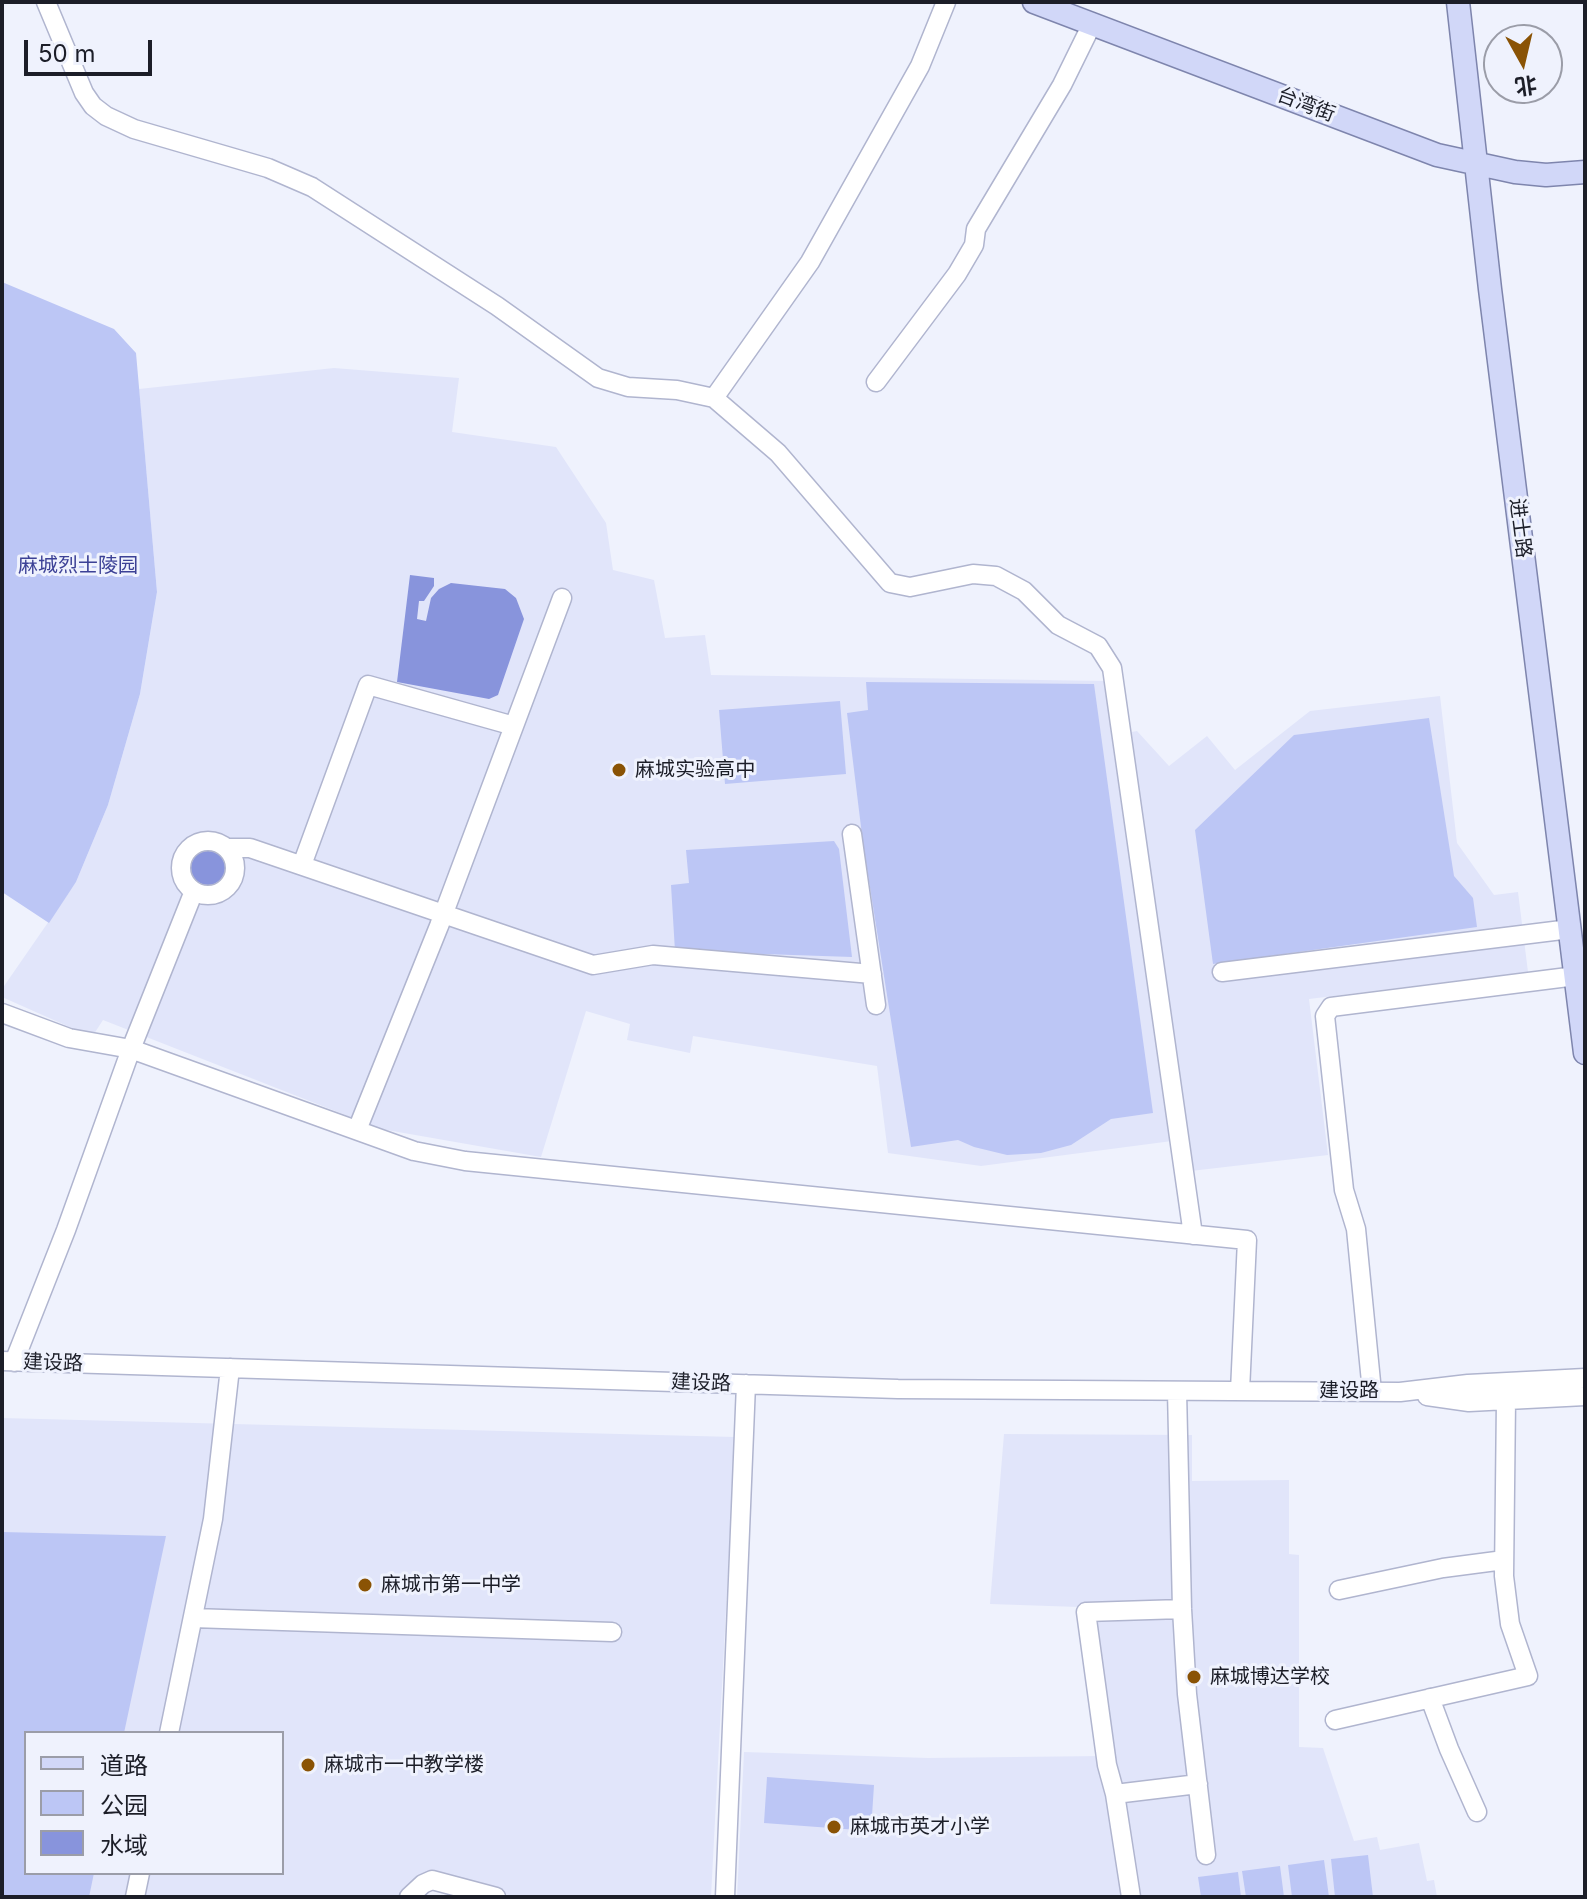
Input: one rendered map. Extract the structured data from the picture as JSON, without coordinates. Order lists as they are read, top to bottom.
{
  "streets": {
    "main road": ["台湾街", "进士路"],
    "street": ["建设路"]
  },
  "crossings": [
    ["台湾街", "进士路"]
  ],
  "parks": ["麻城烈士陵园"],
  "places": [
    "麻城实验高中",
    "麻城市第一中学",
    "麻城博达学校",
    "麻城市一中教学楼",
    "麻城市英才小学"
  ],
  "legend": ["道路", "公园", "水域"],
  "scale_bar": "50 m",
  "north": "bottom"
}
